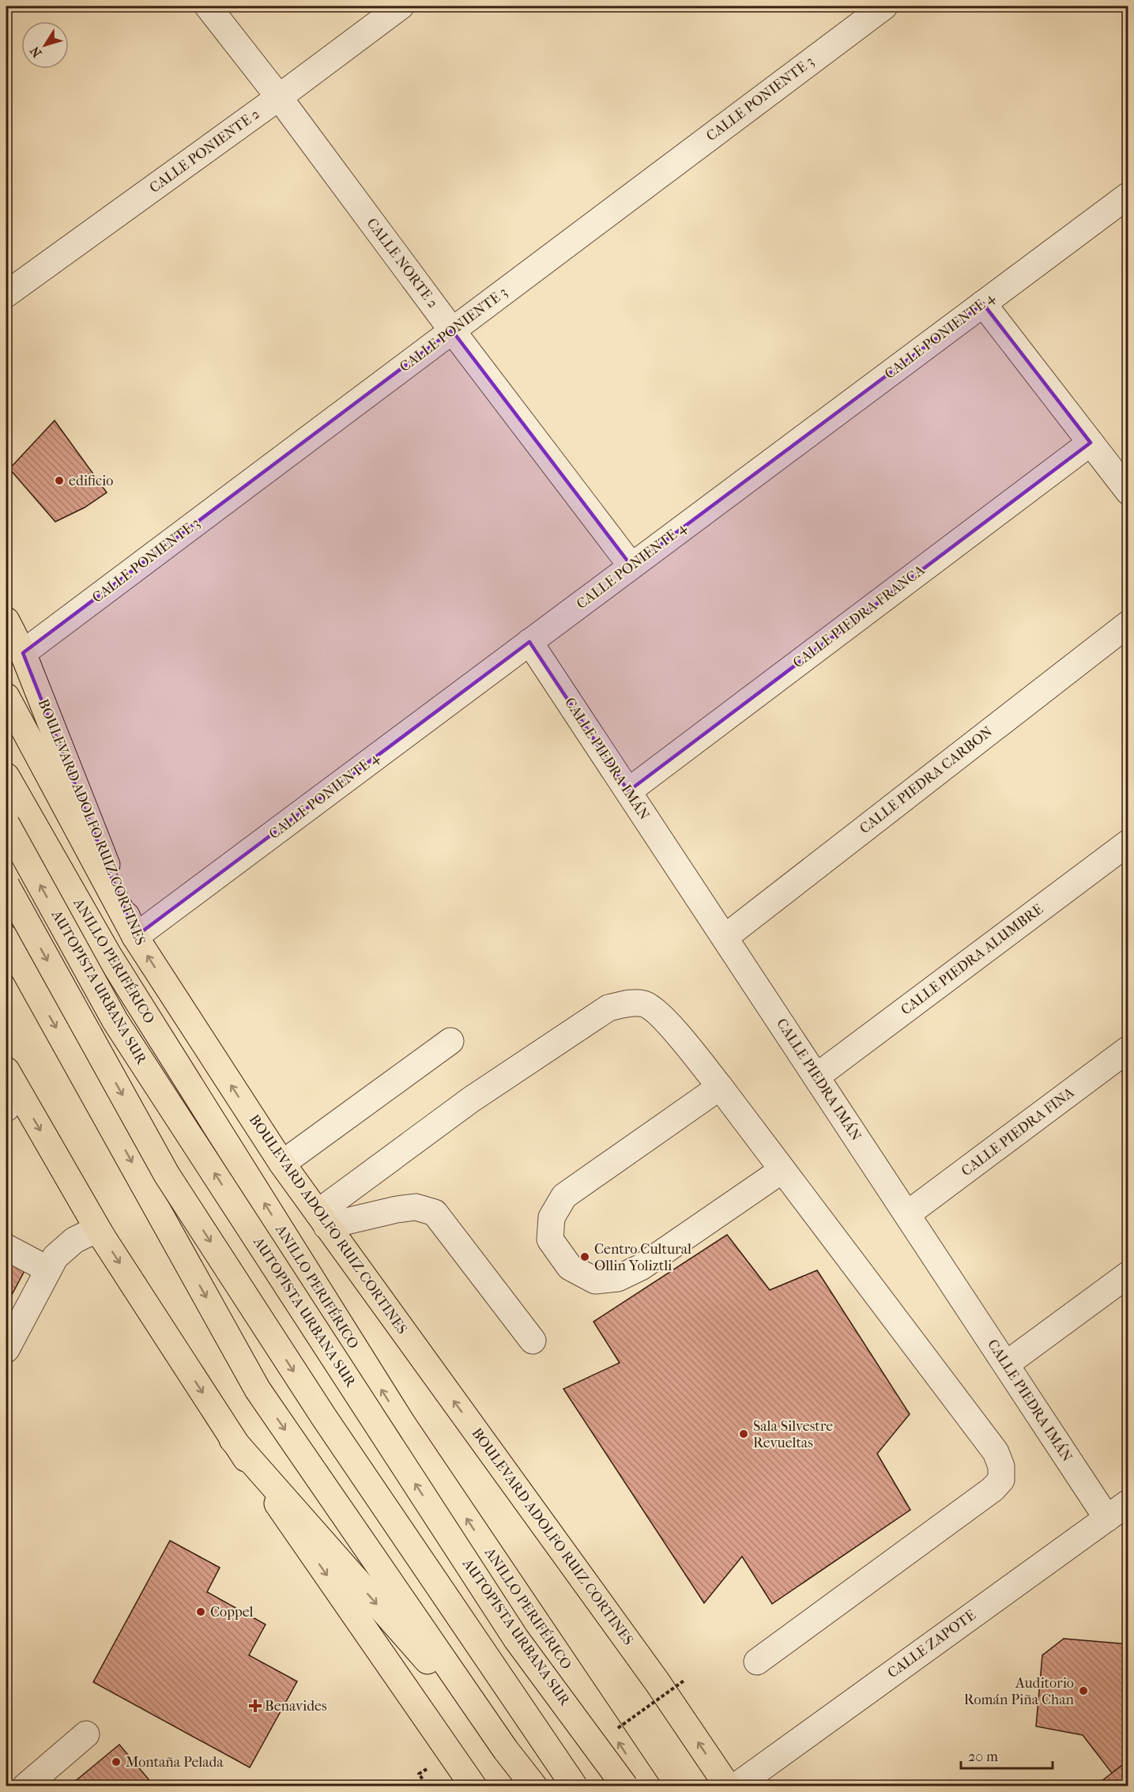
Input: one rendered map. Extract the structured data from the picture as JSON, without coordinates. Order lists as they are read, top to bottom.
{
  "streets": {
    "main road": ["BOULEVARD ADOLFO RUIZ CORTINES", "ANILLO PERIFÉRICO", "AUTOPISTA URBANA SUR"],
    "street": [
      "CALLE PONIENTE 3",
      "CALLE PONIENTE 2",
      "CALLE NORTE 2",
      "CALLE PONIENTE 4",
      "CALLE PIEDRA FRANCA",
      "CALLE PIEDRA IMÁN",
      "CALLE PIEDRA CARBON",
      "CALLE PIEDRA ALUMBRE",
      "CALLE PIEDRA FINA",
      "CALLE ZAPOTE"
    ]
  },
  "crossings": [
    ["CALLE PONIENTE 3", "CALLE NORTE 2"],
    ["CALLE PONIENTE 3", "BOULEVARD ADOLFO RUIZ CORTINES"],
    ["CALLE PONIENTE 2", "CALLE NORTE 2"],
    ["CALLE NORTE 2", "CALLE PONIENTE 4"],
    ["CALLE PONIENTE 4", "CALLE PIEDRA IMÁN"],
    ["CALLE PONIENTE 4", "BOULEVARD ADOLFO RUIZ CORTINES"],
    ["CALLE PIEDRA FRANCA", "CALLE PIEDRA IMÁN"],
    ["CALLE PIEDRA IMÁN", "CALLE PIEDRA CARBON"],
    ["CALLE PIEDRA IMÁN", "CALLE PIEDRA ALUMBRE"],
    ["CALLE PIEDRA IMÁN", "CALLE PIEDRA FINA"],
    ["CALLE PIEDRA IMÁN", "CALLE ZAPOTE"]
  ],
  "places": {
    "other": [
      "edificio",
      "Centro Cultural Ollin Yoliztli",
      "Sala Silvestre Revueltas",
      "Coppel",
      "Auditorio Román Piña Chan",
      "Montaña Pelada"
    ],
    "health": ["Benavides"]
  },
  "scale_bar": "20 m",
  "north": "bottom left"
}
